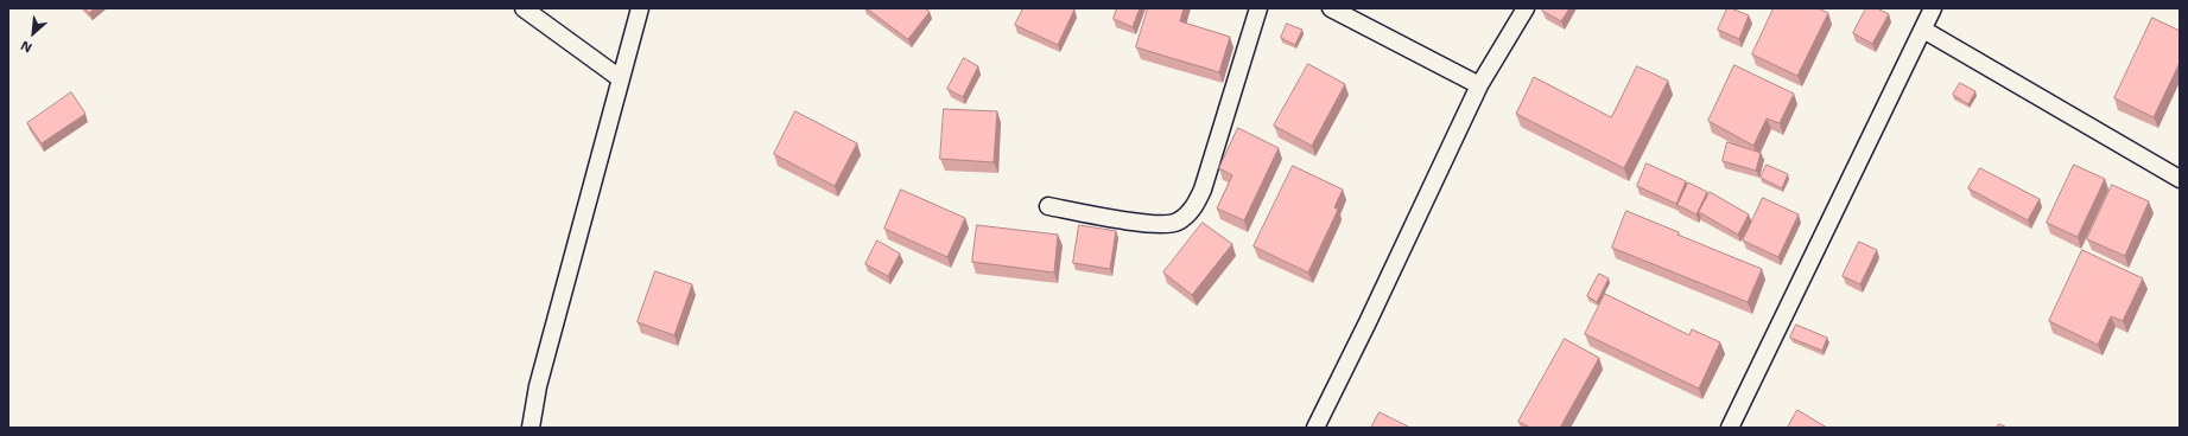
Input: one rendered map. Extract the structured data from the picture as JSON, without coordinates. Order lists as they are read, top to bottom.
{
  "north": "bottom left"
}
